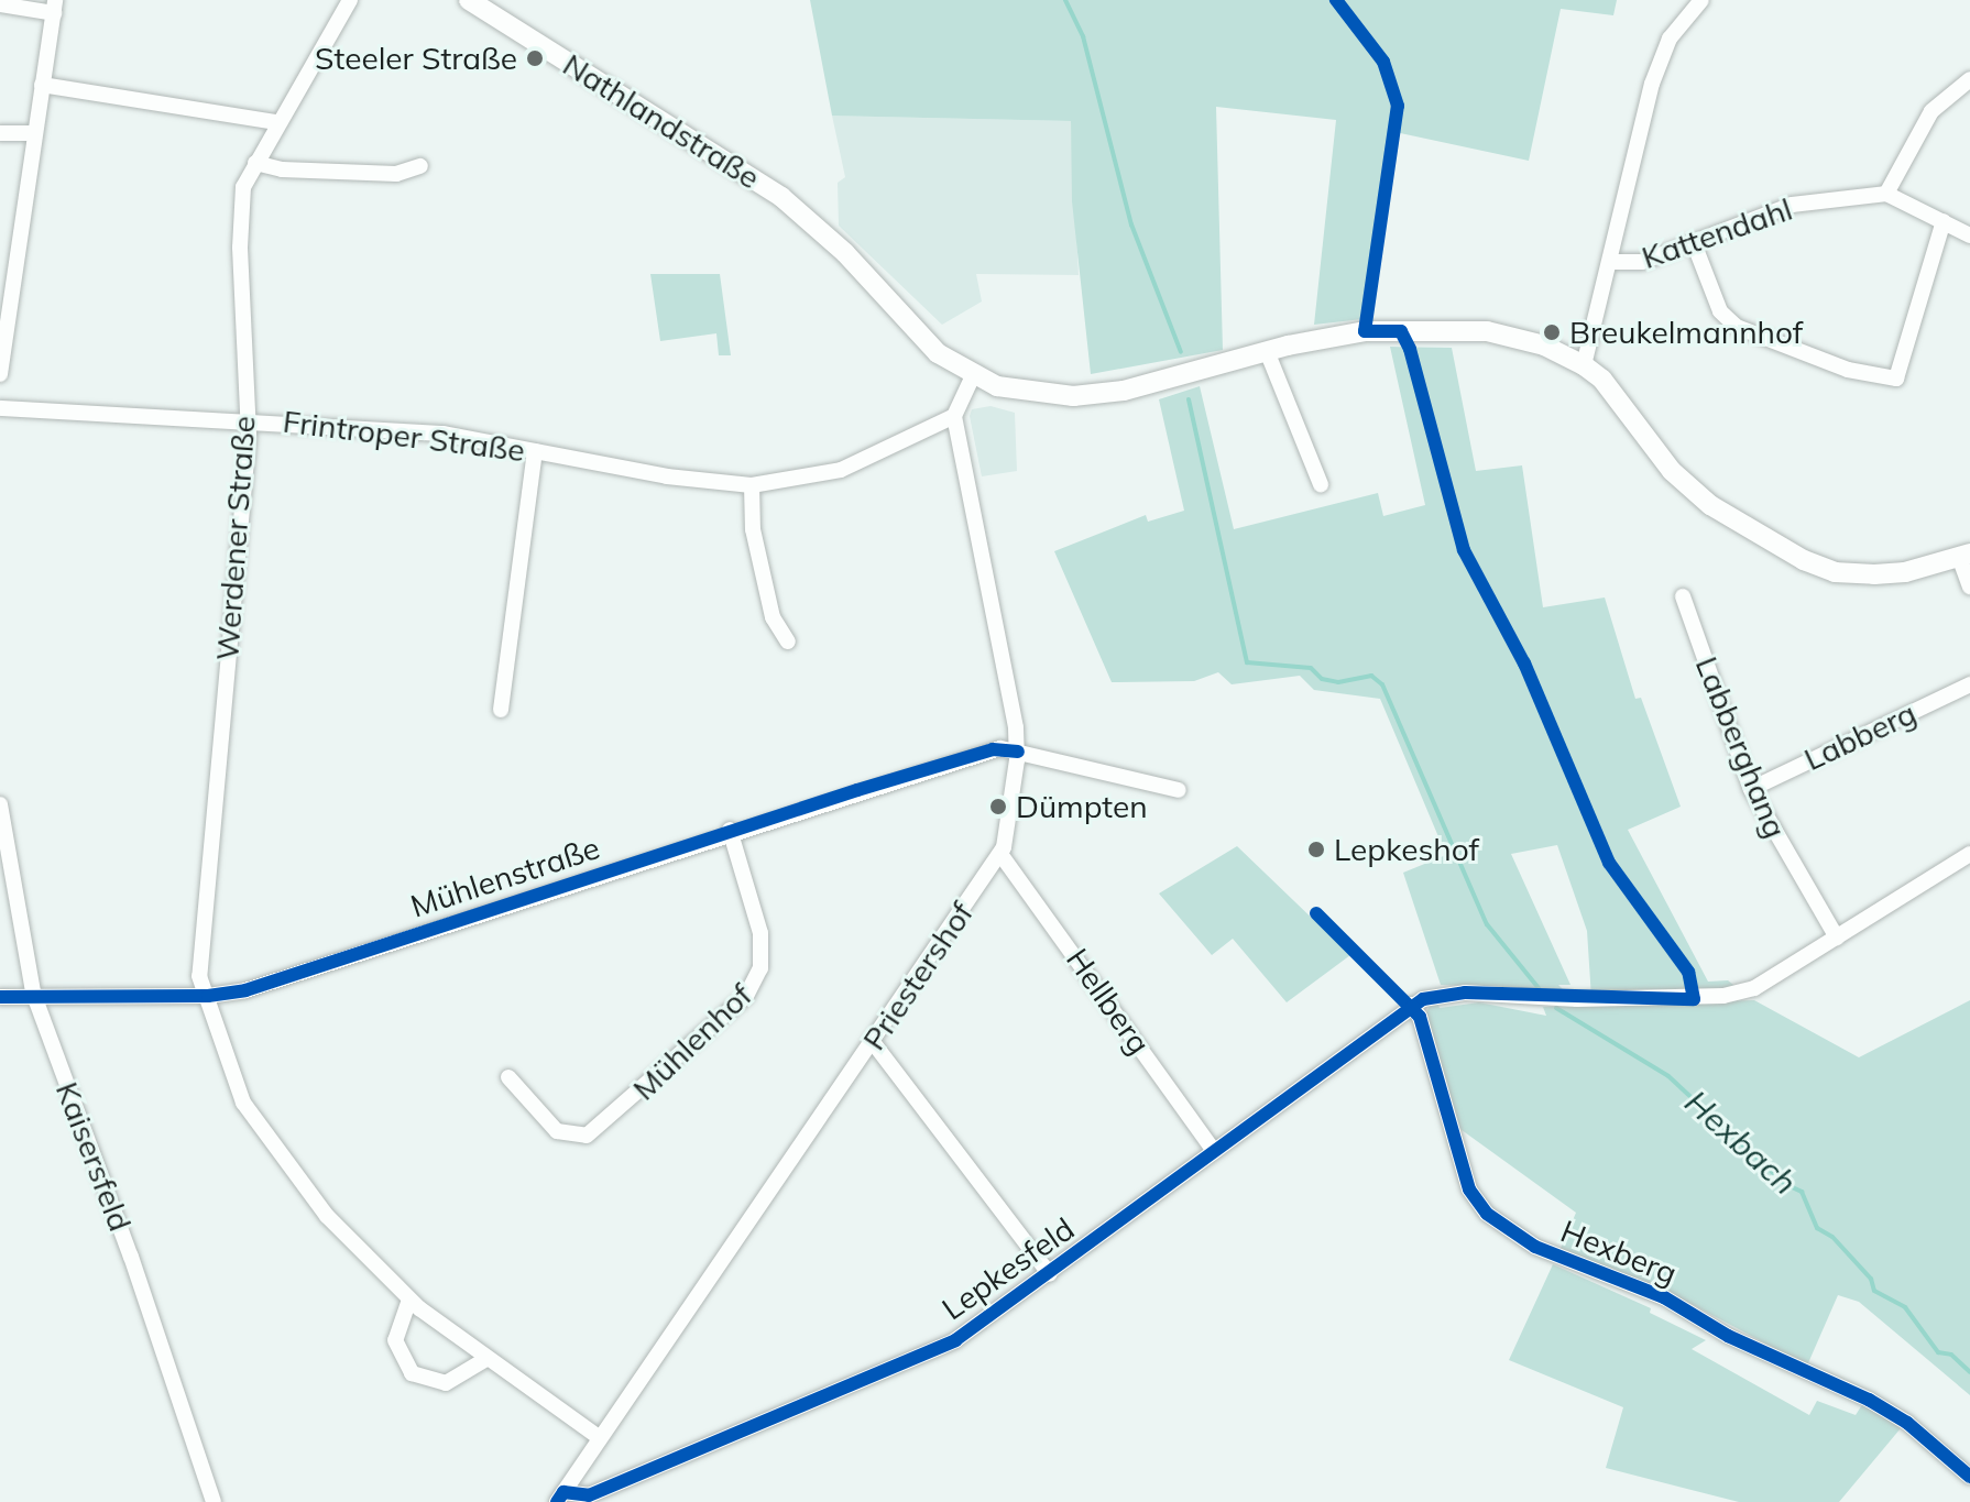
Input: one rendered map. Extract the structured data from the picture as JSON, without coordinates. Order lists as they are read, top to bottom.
{
  "streets": {
    "street": [
      "Nathlandstraße",
      "Kattendahl",
      "Frintroper Straße",
      "Werdener Straße",
      "Labberg",
      "Labberghang",
      "Mühlenstraße",
      "Priestershof",
      "Hellberg",
      "Mühlenhof",
      "Kaisersfeld",
      "Hexberg",
      "Lepkesfeld"
    ]
  },
  "crossings": [
    ["Frintroper Straße", "Werdener Straße"],
    ["Frintroper Straße", "Priestershof"],
    ["Werdener Straße", "Mühlenstraße"],
    ["Werdener Straße", "Priestershof"],
    ["Labberg", "Labberghang"],
    ["Labberghang", "Lepkesfeld"],
    ["Mühlenstraße", "Priestershof"],
    ["Mühlenstraße", "Mühlenhof"],
    ["Mühlenstraße", "Kaisersfeld"],
    ["Priestershof", "Hellberg"],
    ["Priestershof", "Lepkesfeld"],
    ["Hellberg", "Lepkesfeld"],
    ["Hexberg", "Lepkesfeld"]
  ],
  "water": ["Hexbach"],
  "places": [
    "Steeler Straße",
    "Breukelmannhof",
    "Dümpten",
    "Lepkeshof"
  ]
}
